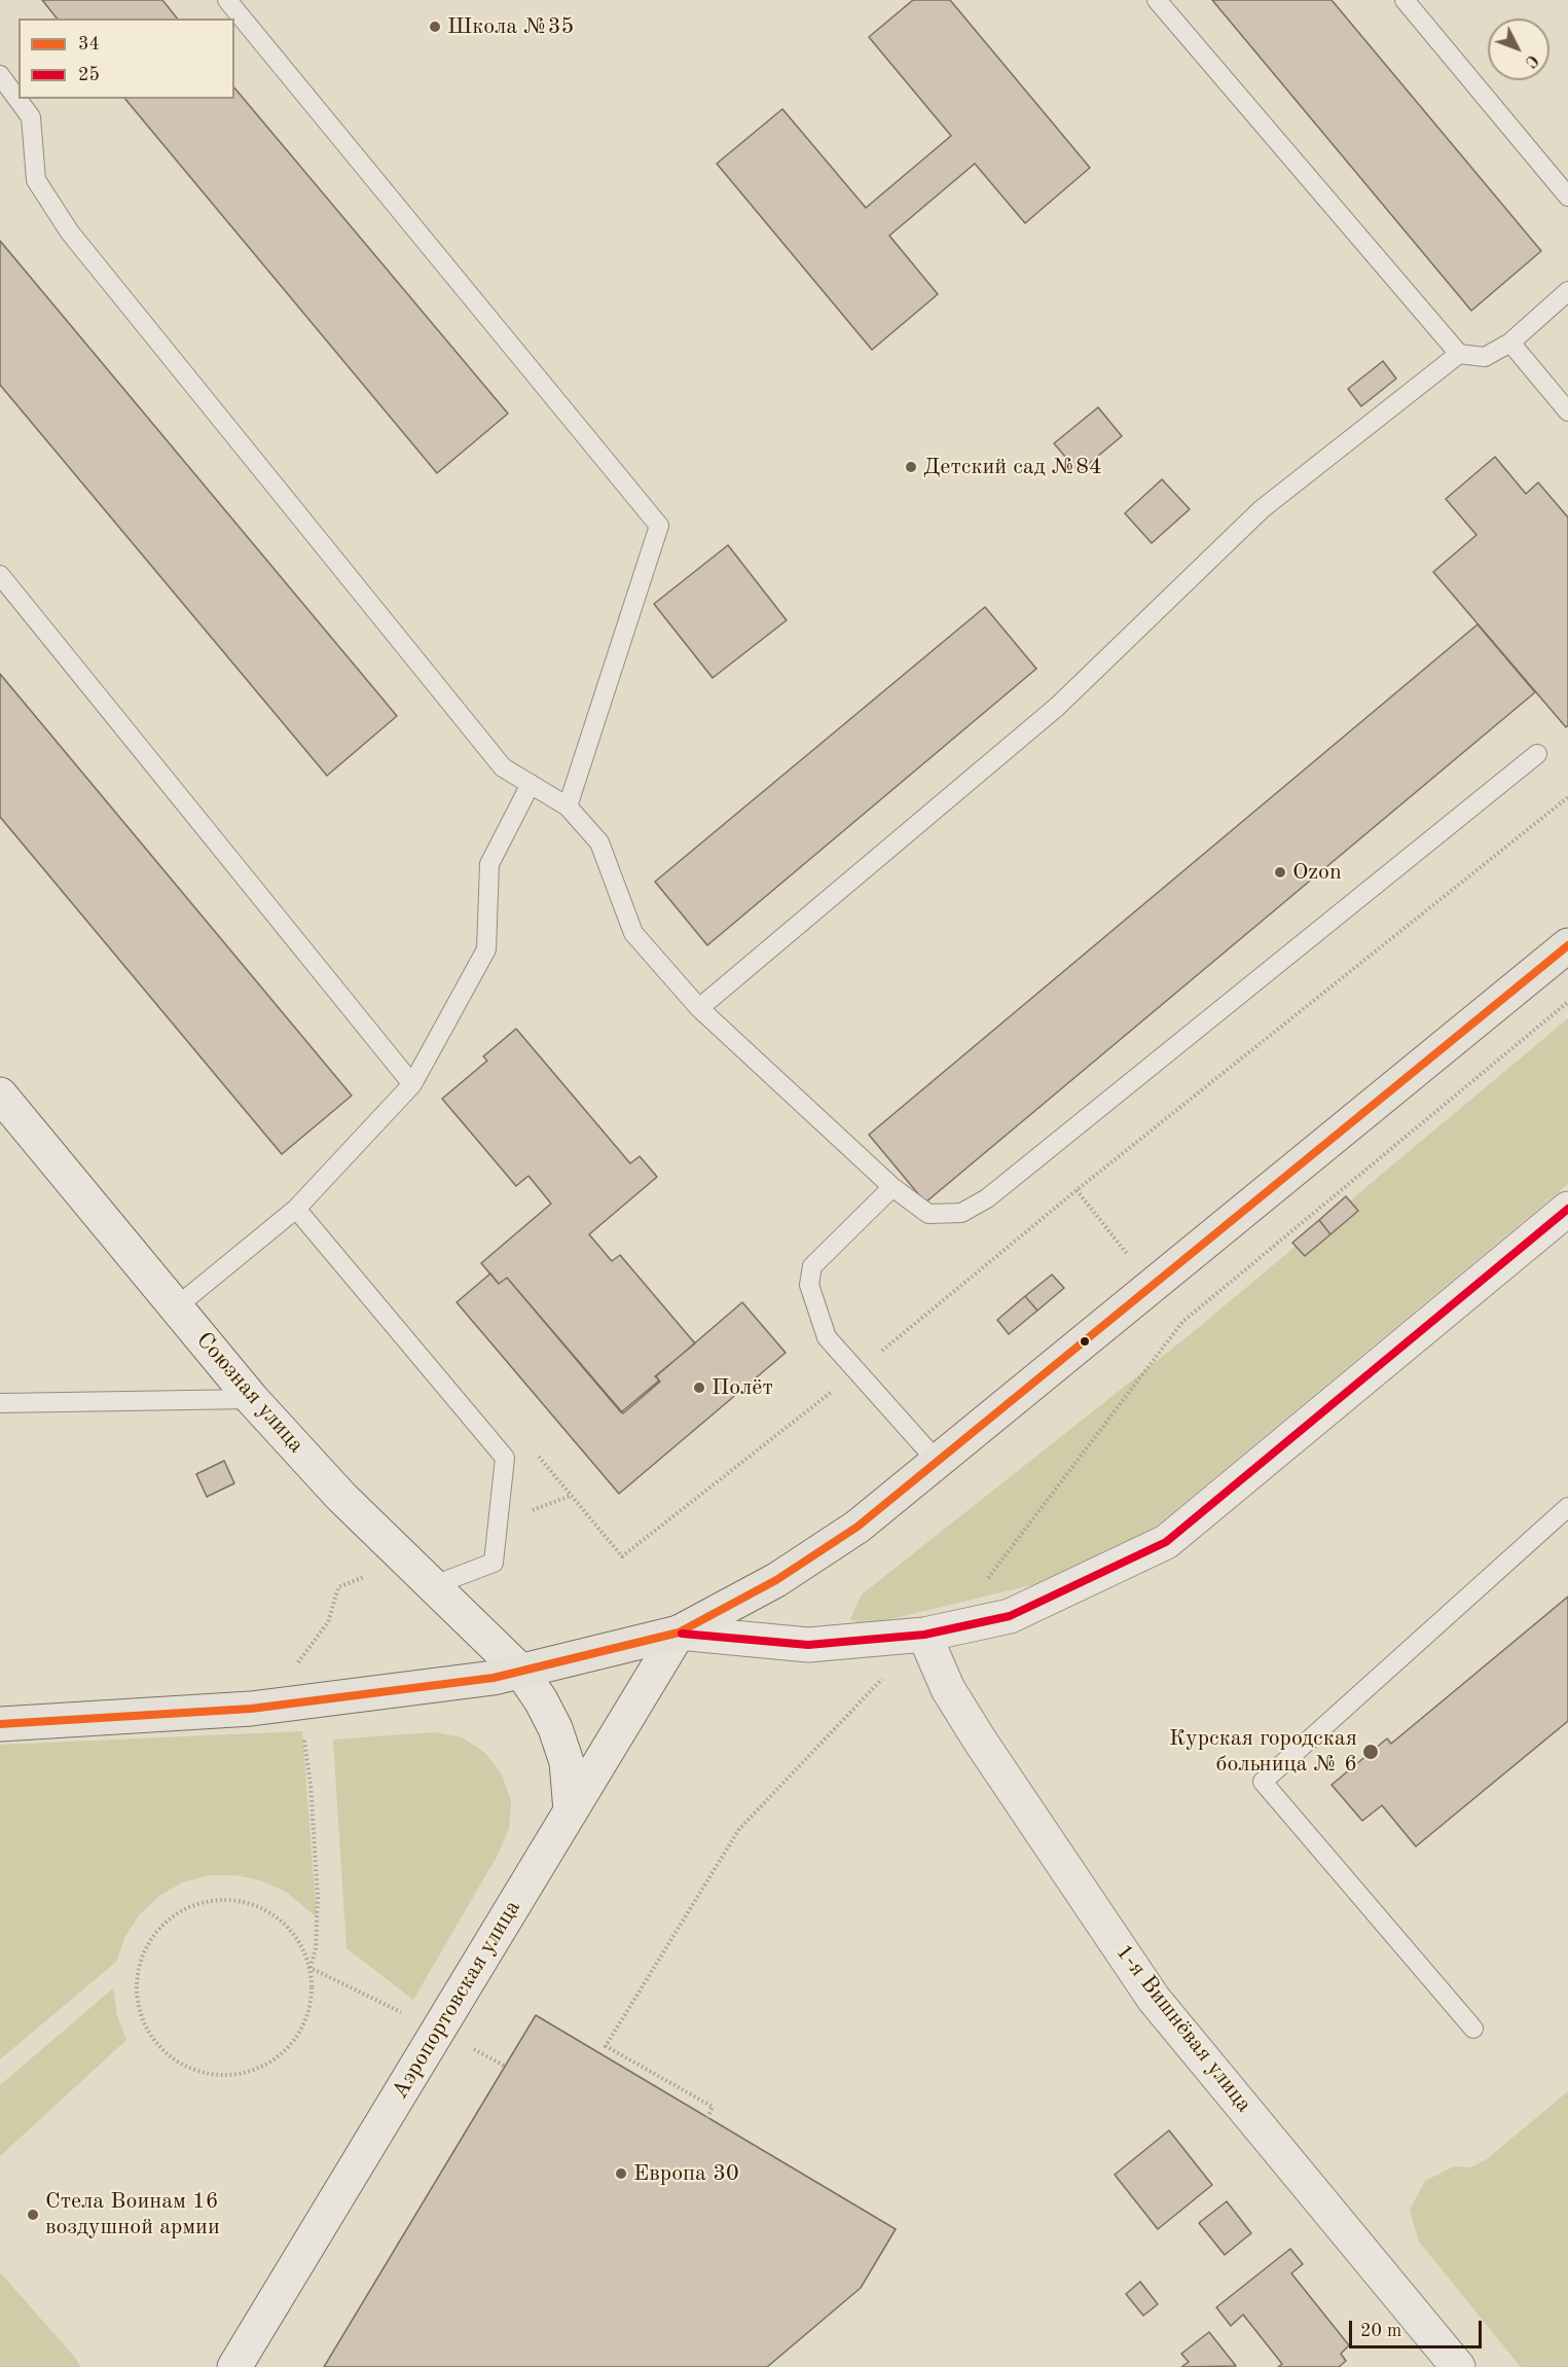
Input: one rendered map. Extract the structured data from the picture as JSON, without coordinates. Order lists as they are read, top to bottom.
{
  "streets": {
    "street": ["Союзная улица", "Аэропортовская улица", "1-я Вишнёвая улица"]
  },
  "crossings": [
    ["Союзная улица", "Аэропортовская улица"]
  ],
  "places": [
    "Школа №35",
    "Детский сад №84",
    "Ozon",
    "Полёт",
    "Курская городская больница № 6",
    "Европа 30",
    "Стела Воинам 16 воздушной армии"
  ],
  "lines": ["transit line 34", "transit line 25"],
  "legend": ["34", "25"],
  "scale_bar": "20 m",
  "north": "bottom right"
}
